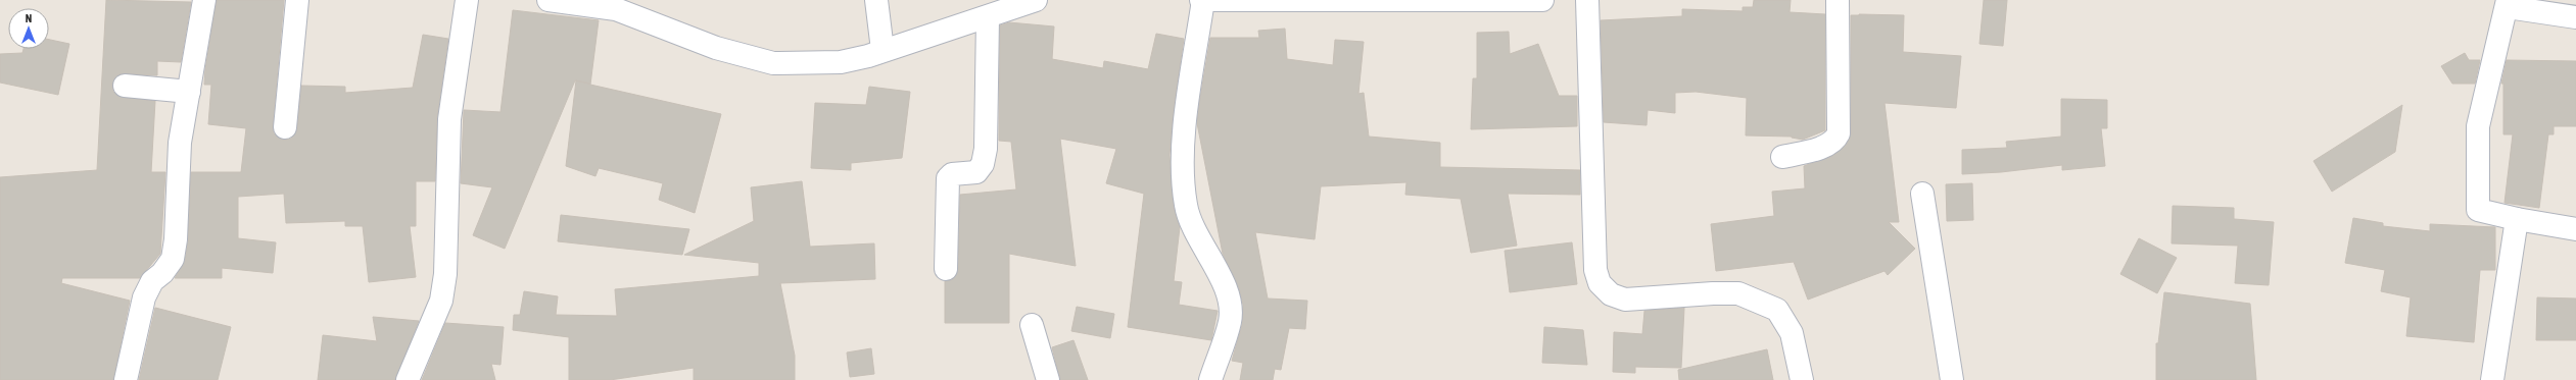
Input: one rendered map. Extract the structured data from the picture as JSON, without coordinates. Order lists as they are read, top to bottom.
{
  "north": "top"
}
